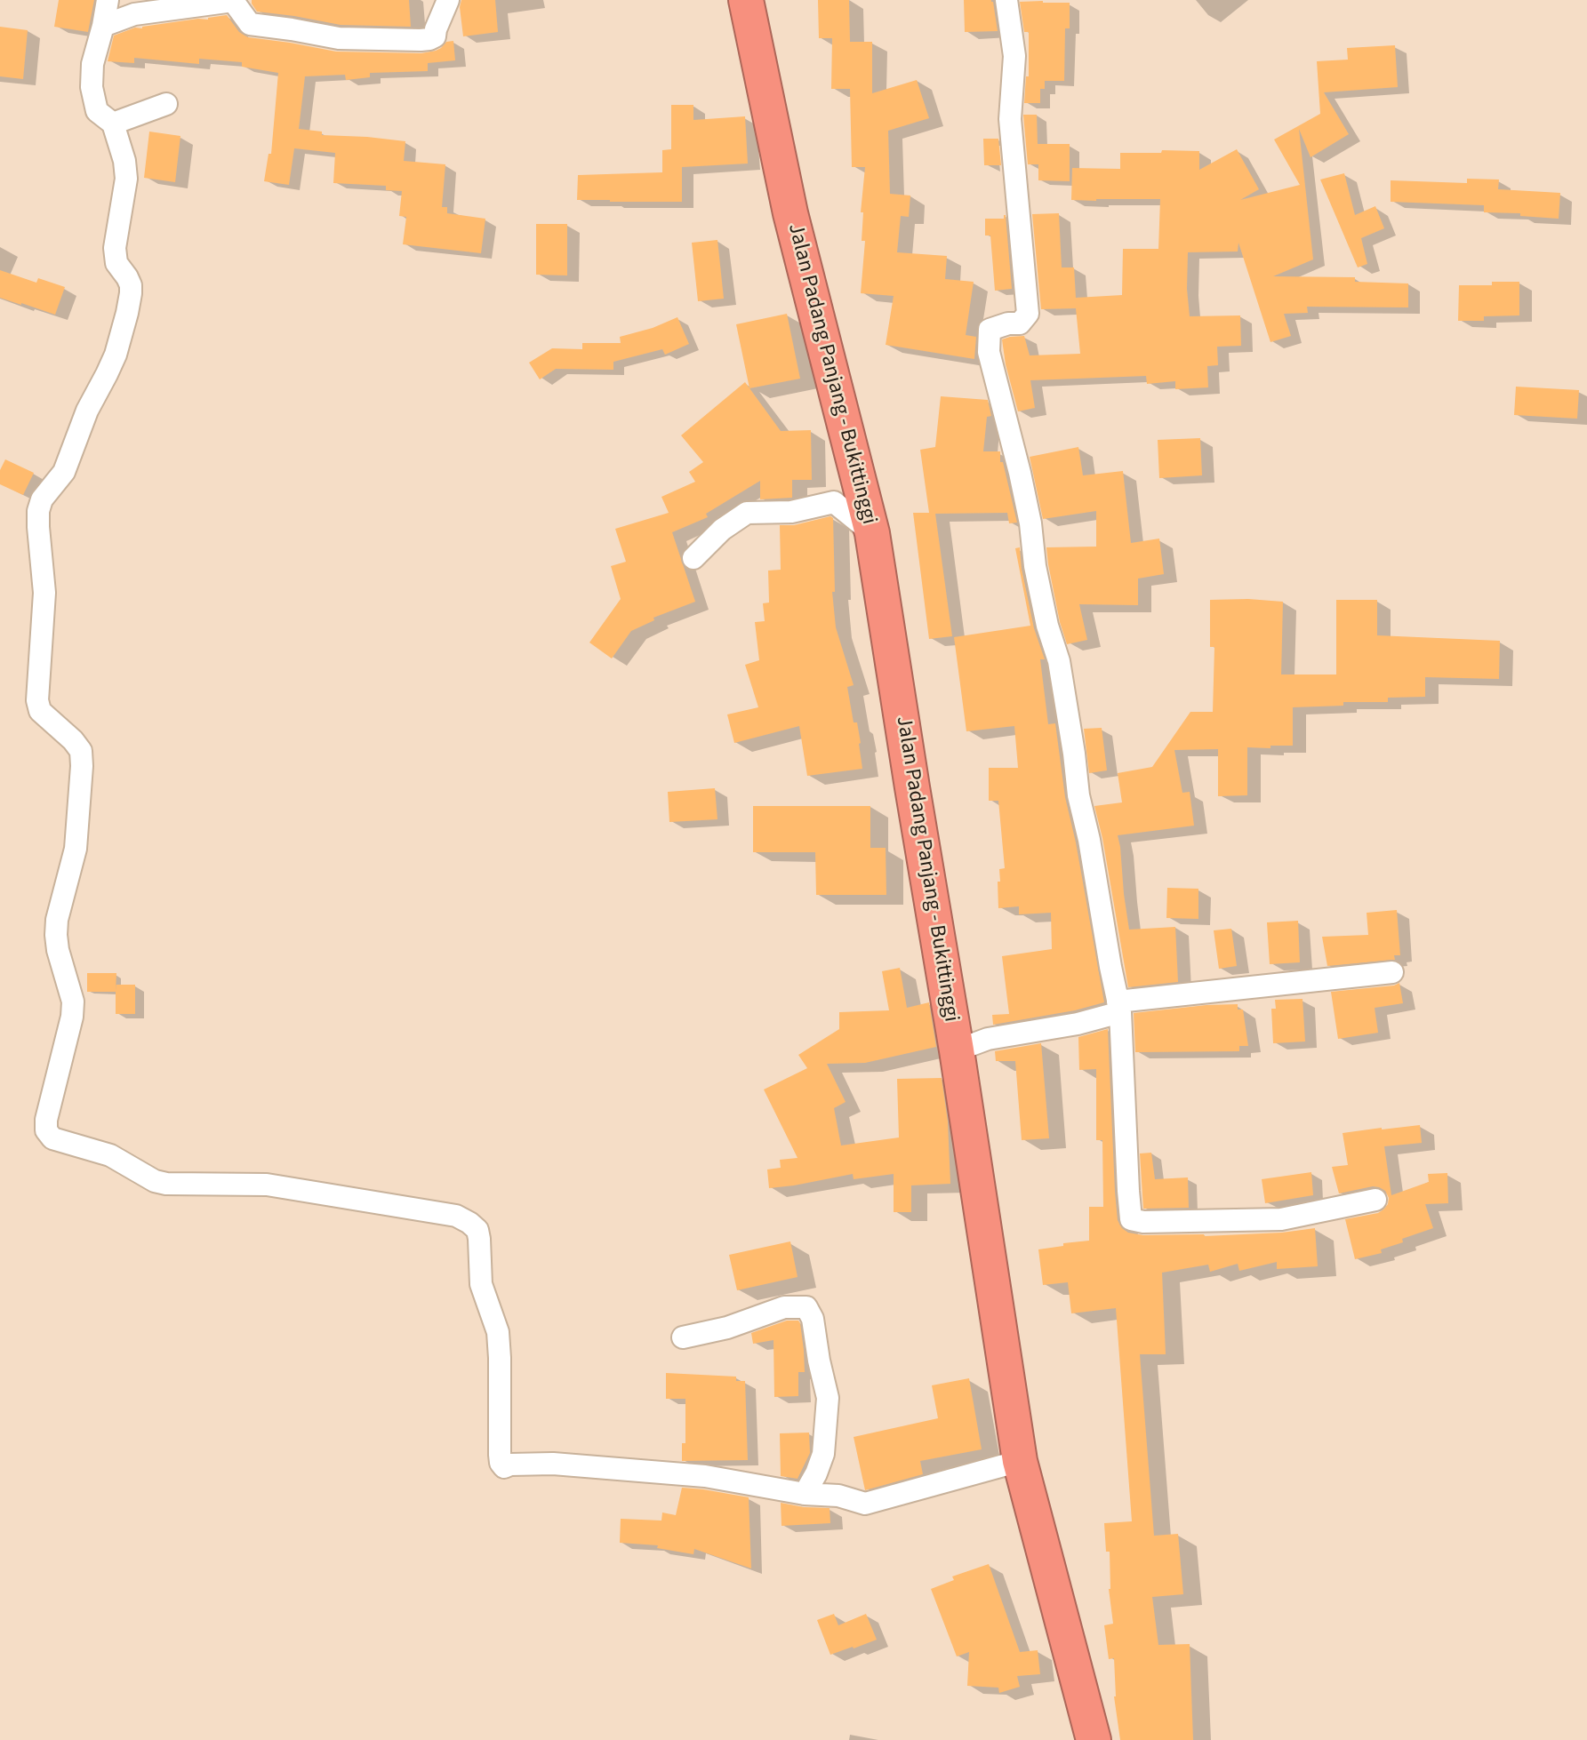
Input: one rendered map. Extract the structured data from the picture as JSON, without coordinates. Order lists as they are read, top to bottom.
{
  "streets": {
    "highway": ["Jalan Padang Panjang - Bukittinggi"]
  }
}
